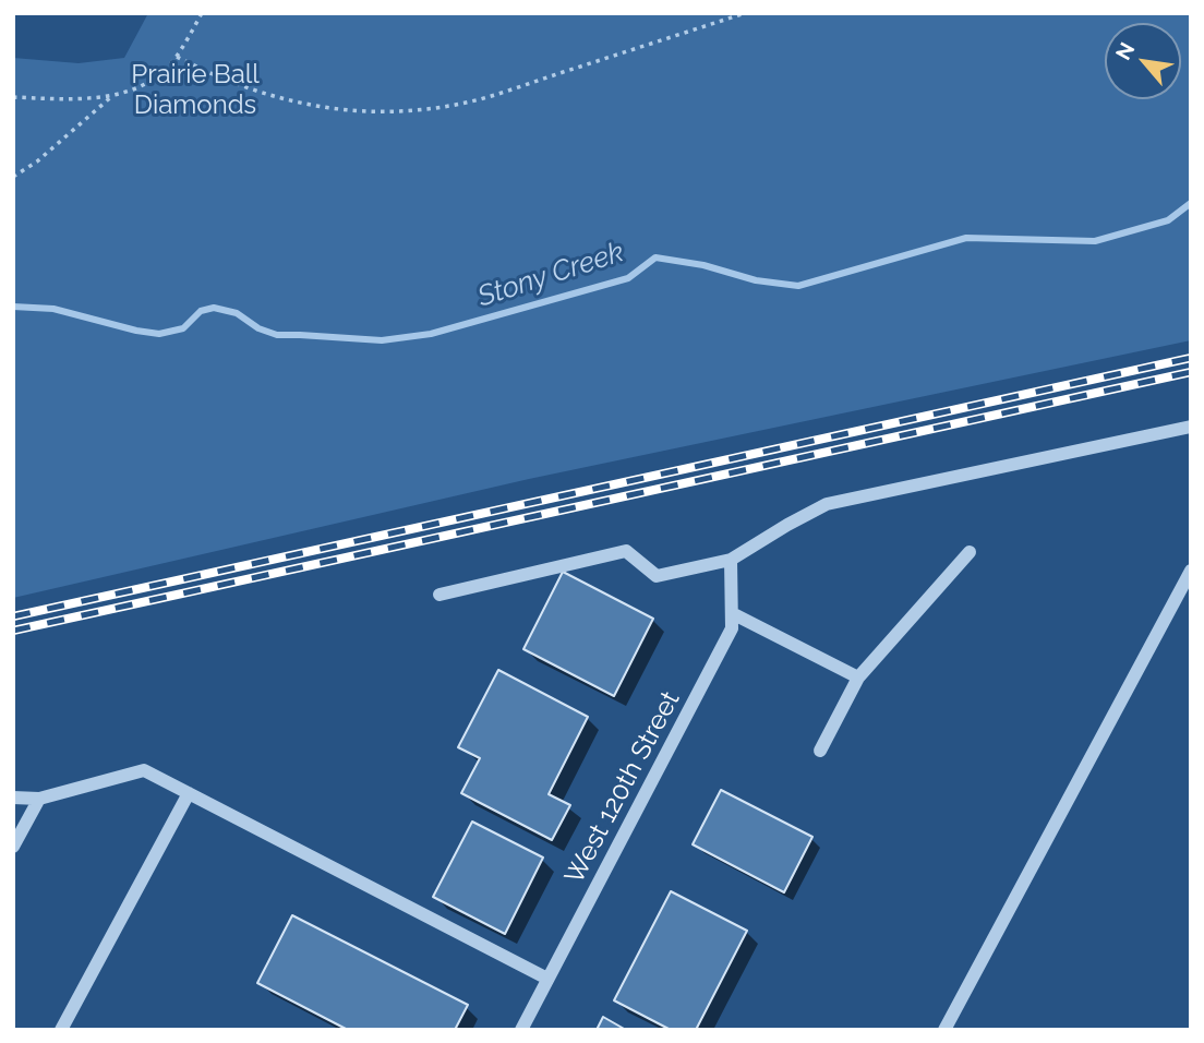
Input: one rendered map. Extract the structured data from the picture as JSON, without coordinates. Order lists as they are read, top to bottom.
{
  "streets": {
    "street": ["West 120th Street"]
  },
  "water": ["Stony Creek"],
  "parks": ["Prairie Ball Diamonds"],
  "north": "top left"
}
